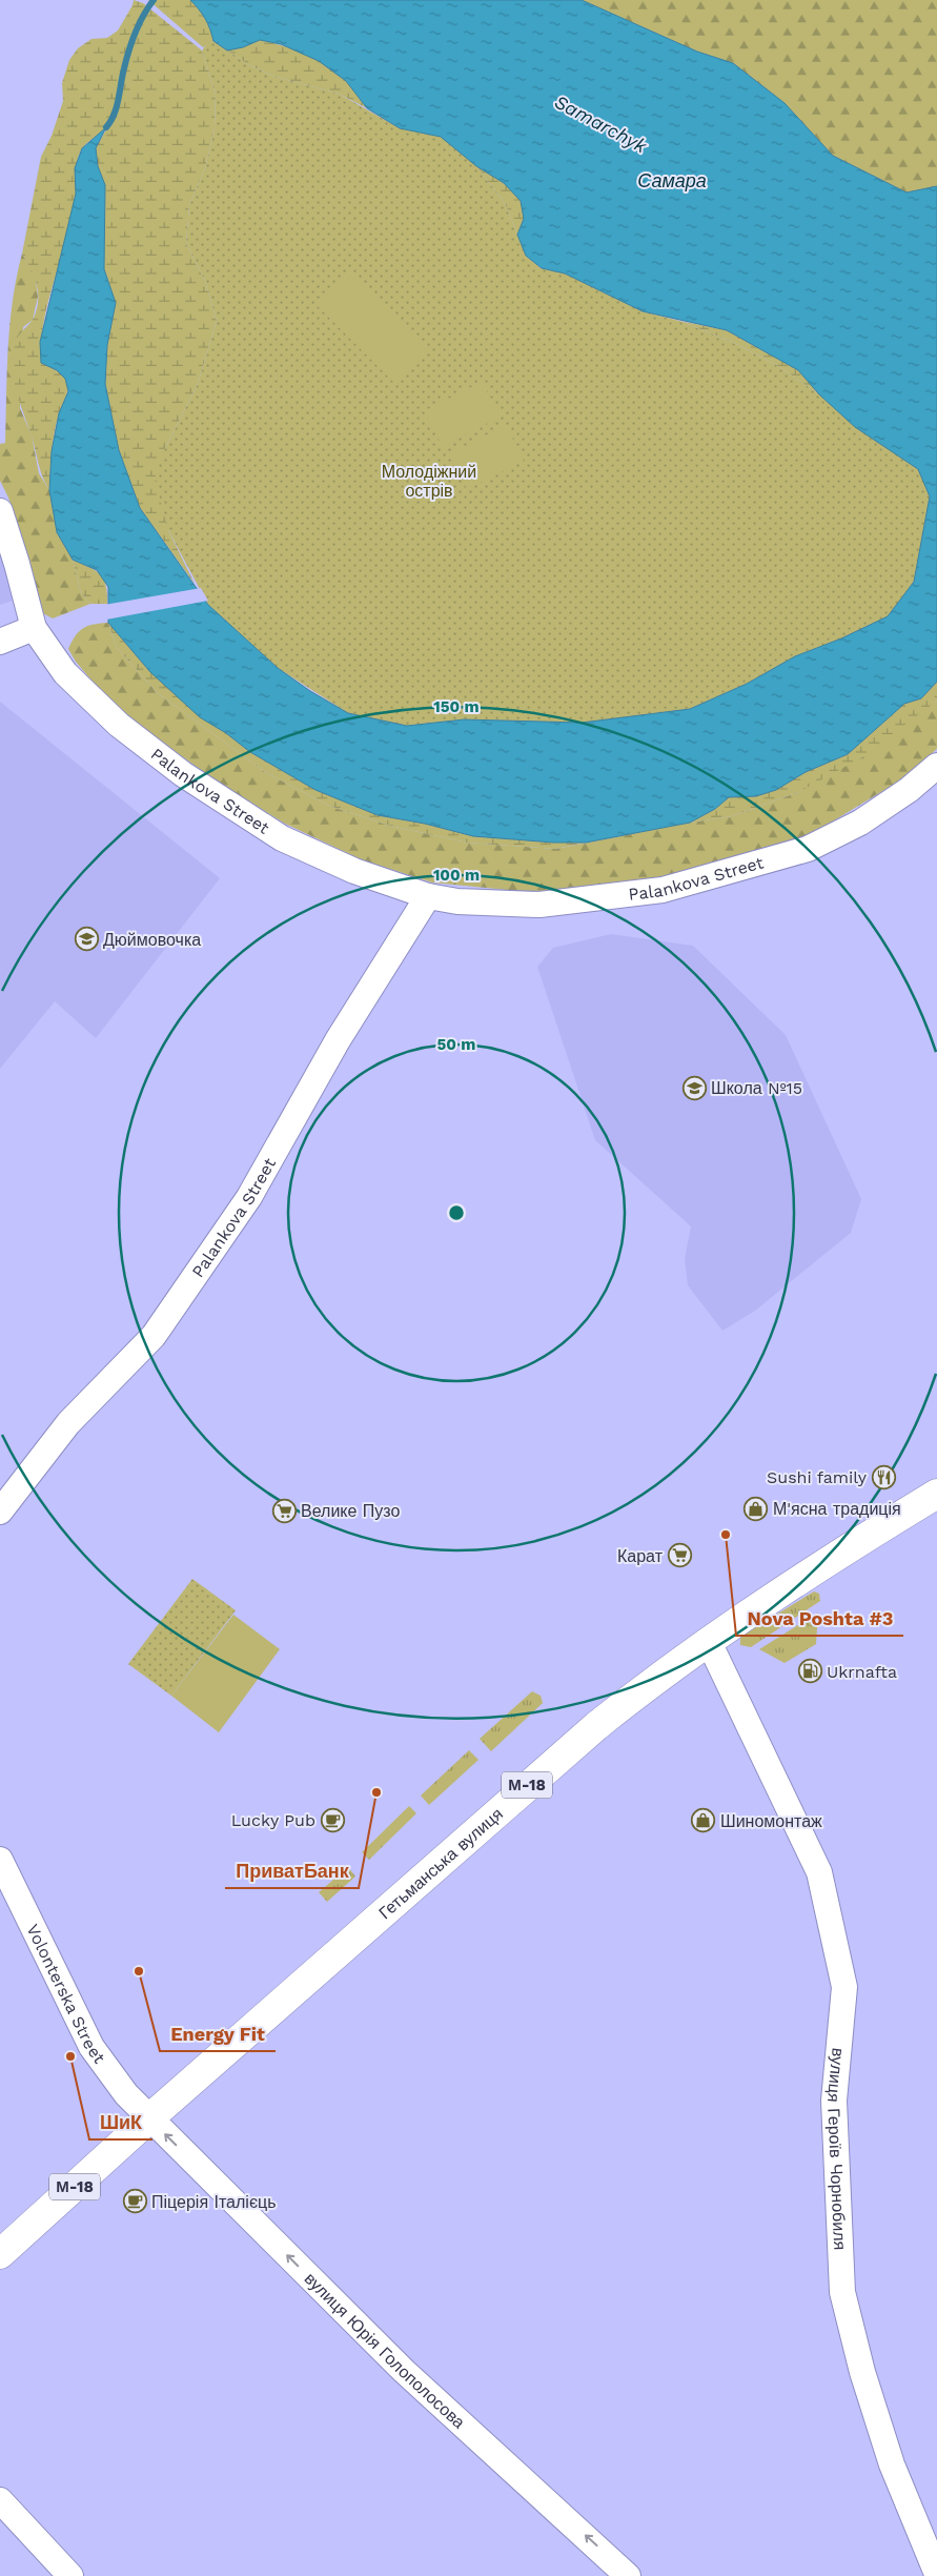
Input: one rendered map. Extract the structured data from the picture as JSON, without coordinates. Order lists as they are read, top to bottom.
{
  "streets": {
    "highway": ["М-18", "Гетьманська вулиця"],
    "street": [
      "Palankova Street",
      "Volonterska Street",
      "вулиця Героїв Чорнобиля",
      "вулиця Юрія Голополосова"
    ]
  },
  "crossings": [
    ["Гетьманська вулиця", "Volonterska Street"],
    ["Гетьманська вулиця", "вулиця Героїв Чорнобиля"],
    ["Гетьманська вулиця", "вулиця Юрія Голополосова"],
    ["Volonterska Street", "вулиця Юрія Голополосова"]
  ],
  "one_way": ["вулиця Юрія Голополосова"],
  "water": ["Samarchyk", "Самара"],
  "parks": ["Молодіжний острів"],
  "places": {
    "school or university": ["Дюймовочка", "Школа №15"],
    "restaurant": ["Sushi family"],
    "shop": ["М'ясна традиція", "Шиномонтаж"],
    "supermarket": ["Велике Пузо", "Карат"],
    "other": [
      "Nova Poshta #3",
      "ПриватБанк",
      "Energy Fit",
      "ШиК"
    ],
    "fuel station": ["Ukrnafta"],
    "cafe": ["Lucky Pub", "Піцерія Італієць"]
  },
  "rings": ["150 m", "100 m", "50 m"]
}
